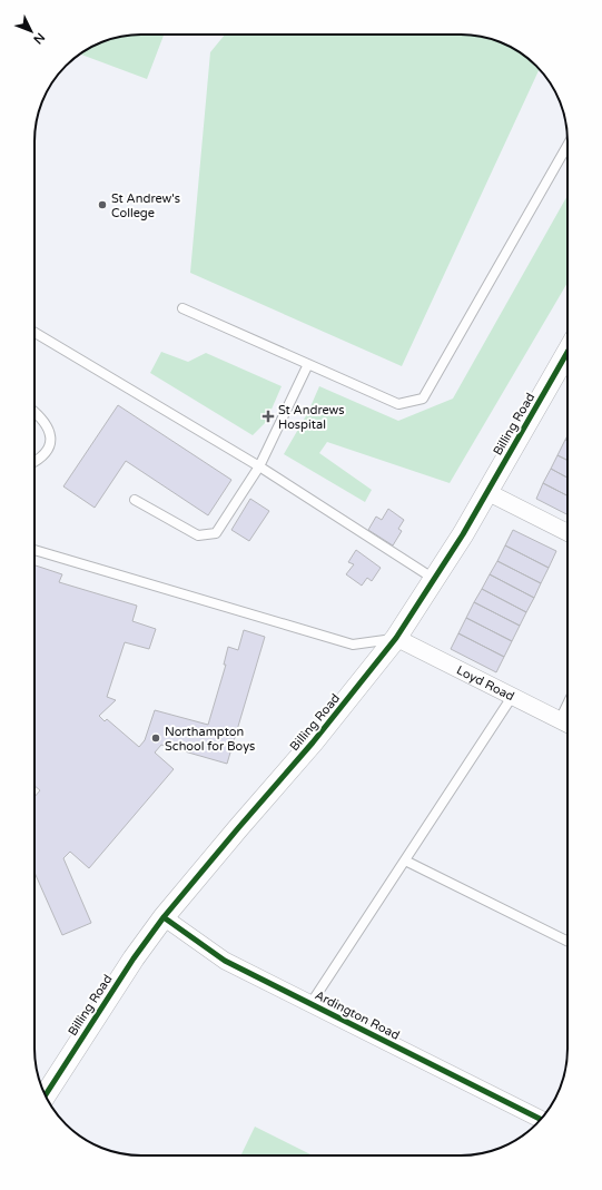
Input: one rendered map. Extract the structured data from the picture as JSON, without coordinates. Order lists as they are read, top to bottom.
{
  "streets": {
    "street": ["Billing Road", "Loyd Road", "Ardington Road"]
  },
  "crossings": [
    ["Billing Road", "Loyd Road"],
    ["Billing Road", "Ardington Road"]
  ],
  "places": {
    "other": ["St Andrew's College", "Northampton School for Boys"],
    "health": ["St Andrews Hospital"]
  },
  "north": "bottom right"
}
